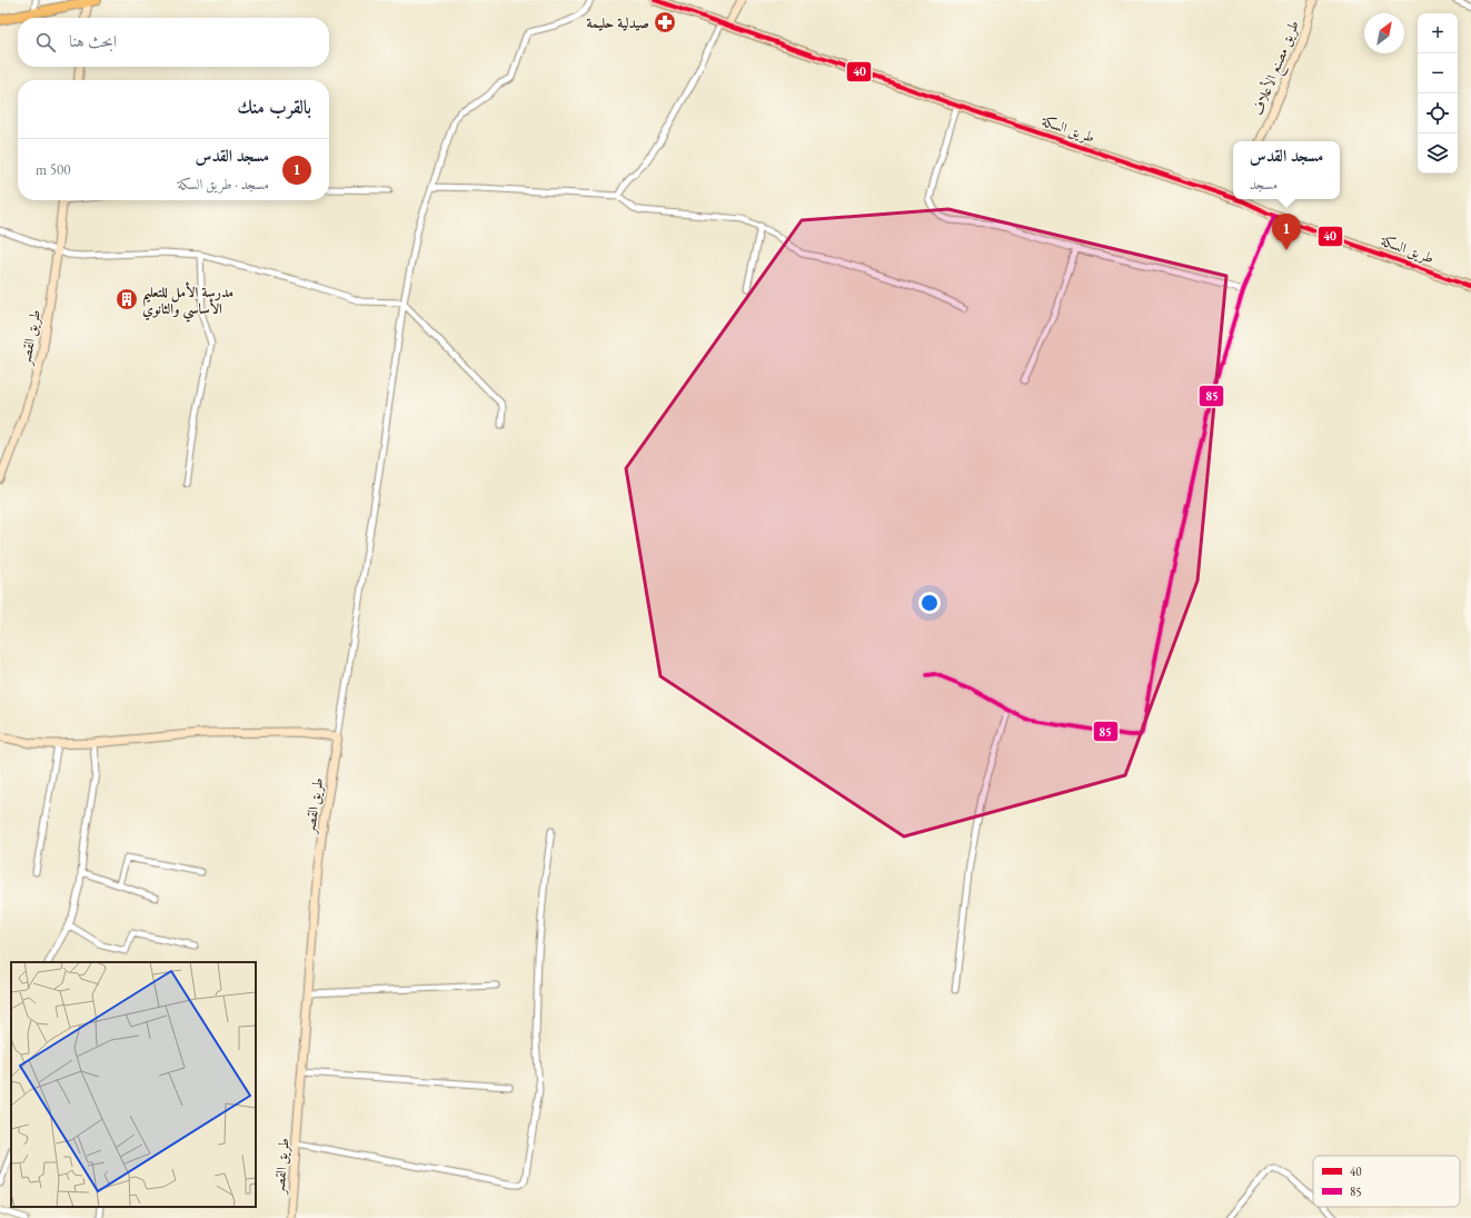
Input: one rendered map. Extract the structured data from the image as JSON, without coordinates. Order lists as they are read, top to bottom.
{
  "streets": {
    "main road": ["طريق السكة"],
    "street": ["طريق مصنع الأعلاف", "طريق القصر"]
  },
  "places": {
    "pharmacy": ["صيدلية حليمة"],
    "building": ["مدرسة الأمل للتعليم الأساسي والثانوي"]
  },
  "lines": ["transit line 40", "transit line 85"],
  "legend": ["40", "85"],
  "north": "top right",
  "page": {
    "map_buttons": ["+", "−"],
    "search": "ابحث هنا",
    "heading": "بالقرب منك",
    "list": [
      {
        "mark": "1",
        "name": "مسجد القدس",
        "note": "مسجد · طريق السكة",
        "value": "500 m"
      }
    ],
    "popup": ["مسجد القدس", "مسجد"],
    "pins": "1"
  }
}
